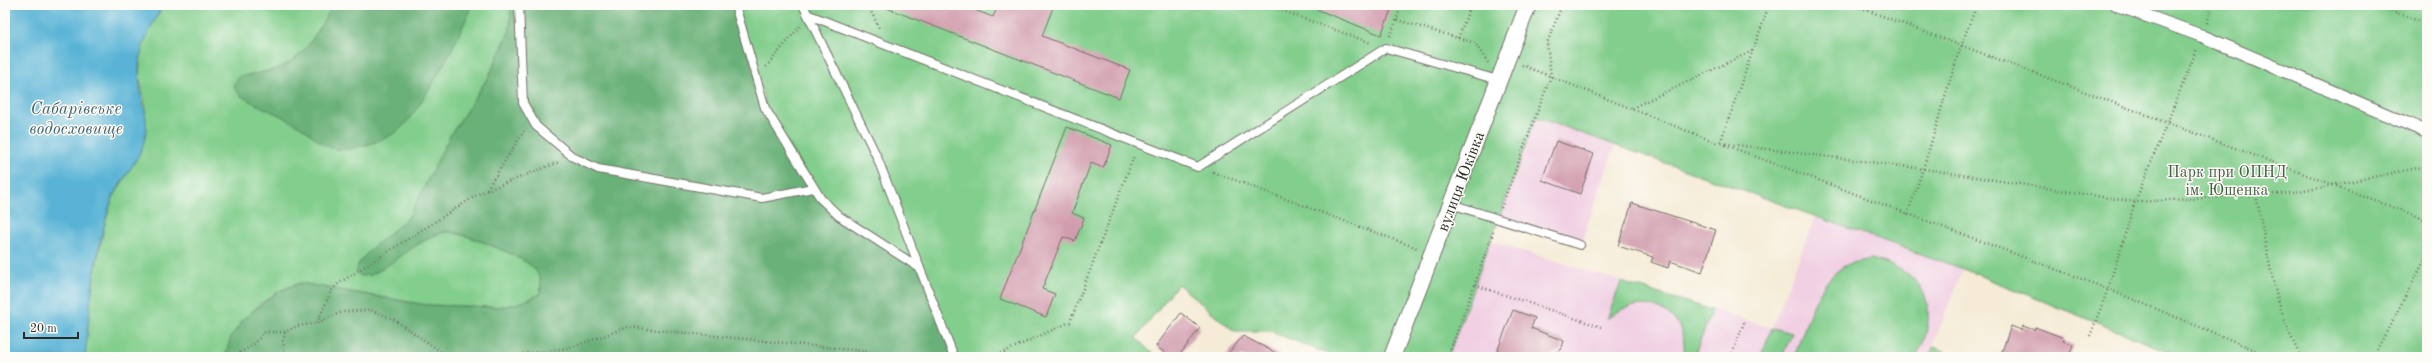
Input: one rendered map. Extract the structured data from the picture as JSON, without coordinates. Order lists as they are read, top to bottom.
{
  "streets": {
    "street": ["вулиця Юківка"]
  },
  "water": ["Сабарівське водосховище"],
  "parks": ["Парк при ОПНД ім. Ющенка"],
  "scale_bar": "20 m"
}
